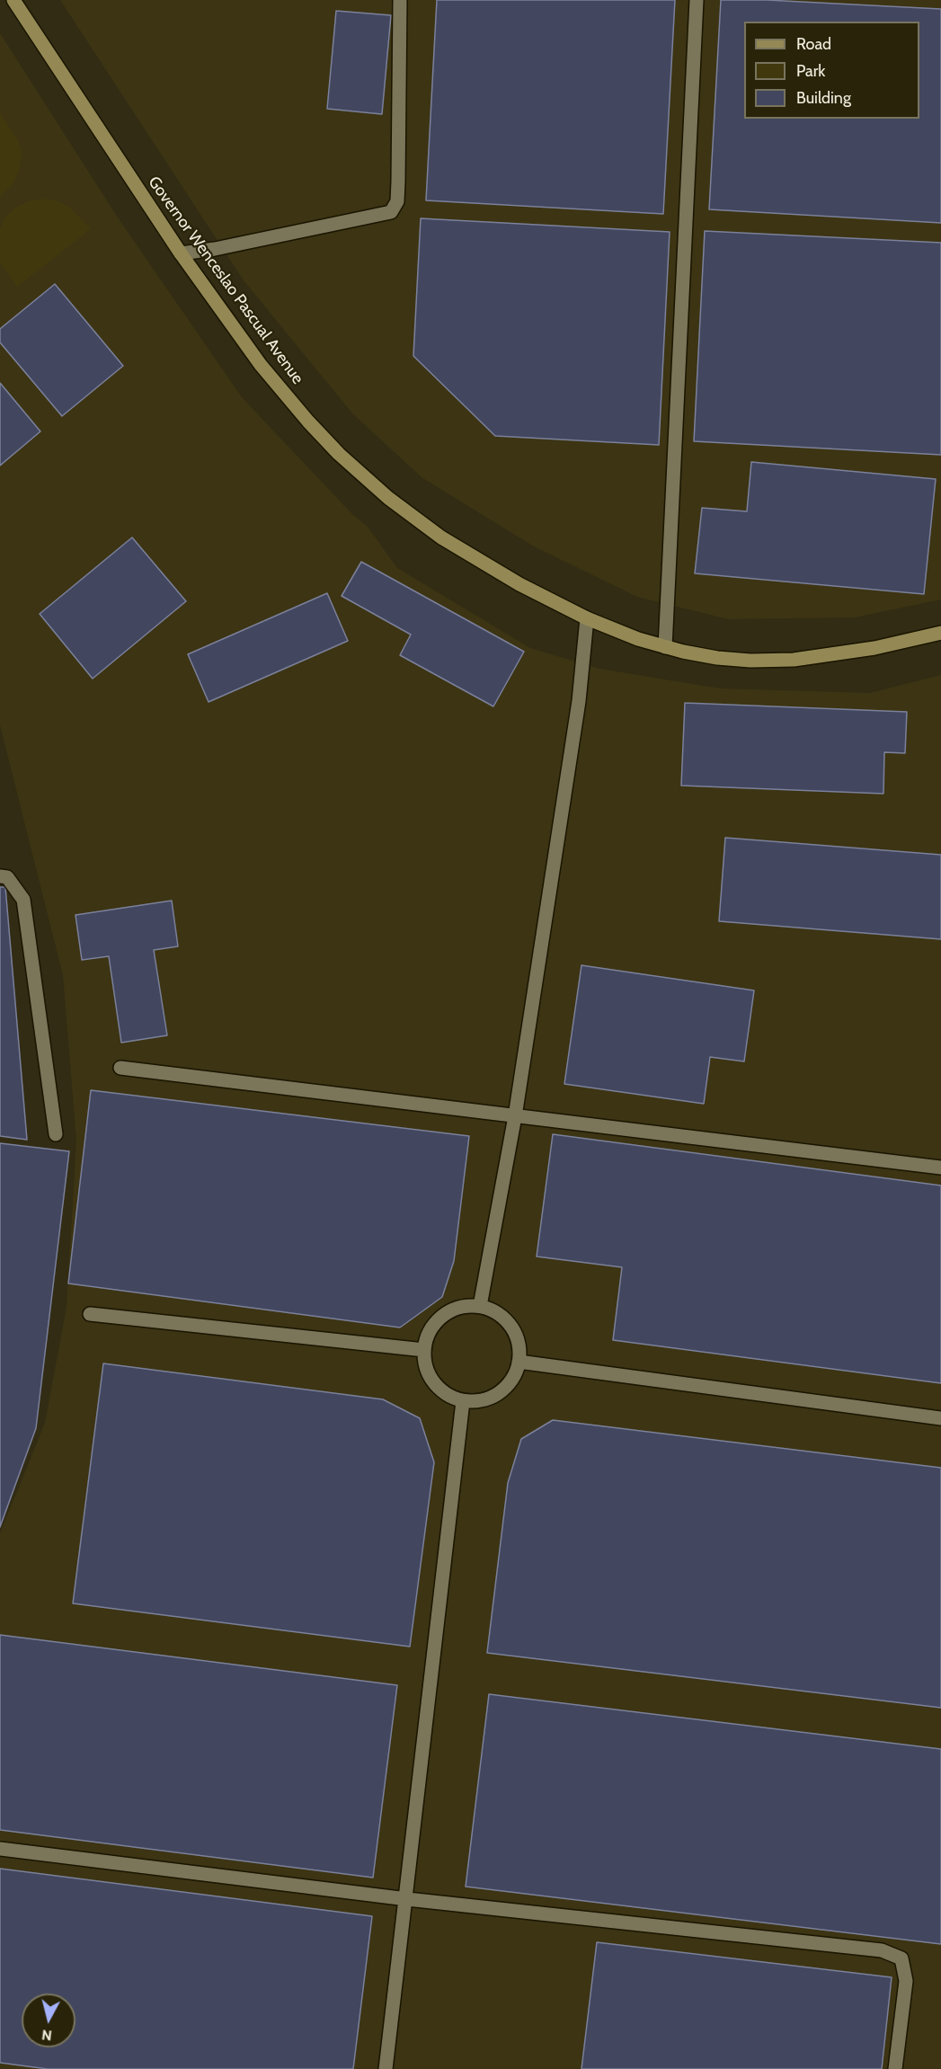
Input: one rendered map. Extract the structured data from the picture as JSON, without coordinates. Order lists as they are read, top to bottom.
{
  "streets": {
    "main road": ["Governor Wenceslao Pascual Avenue"]
  },
  "legend": ["Road", "Park", "Building"],
  "north": "bottom"
}
